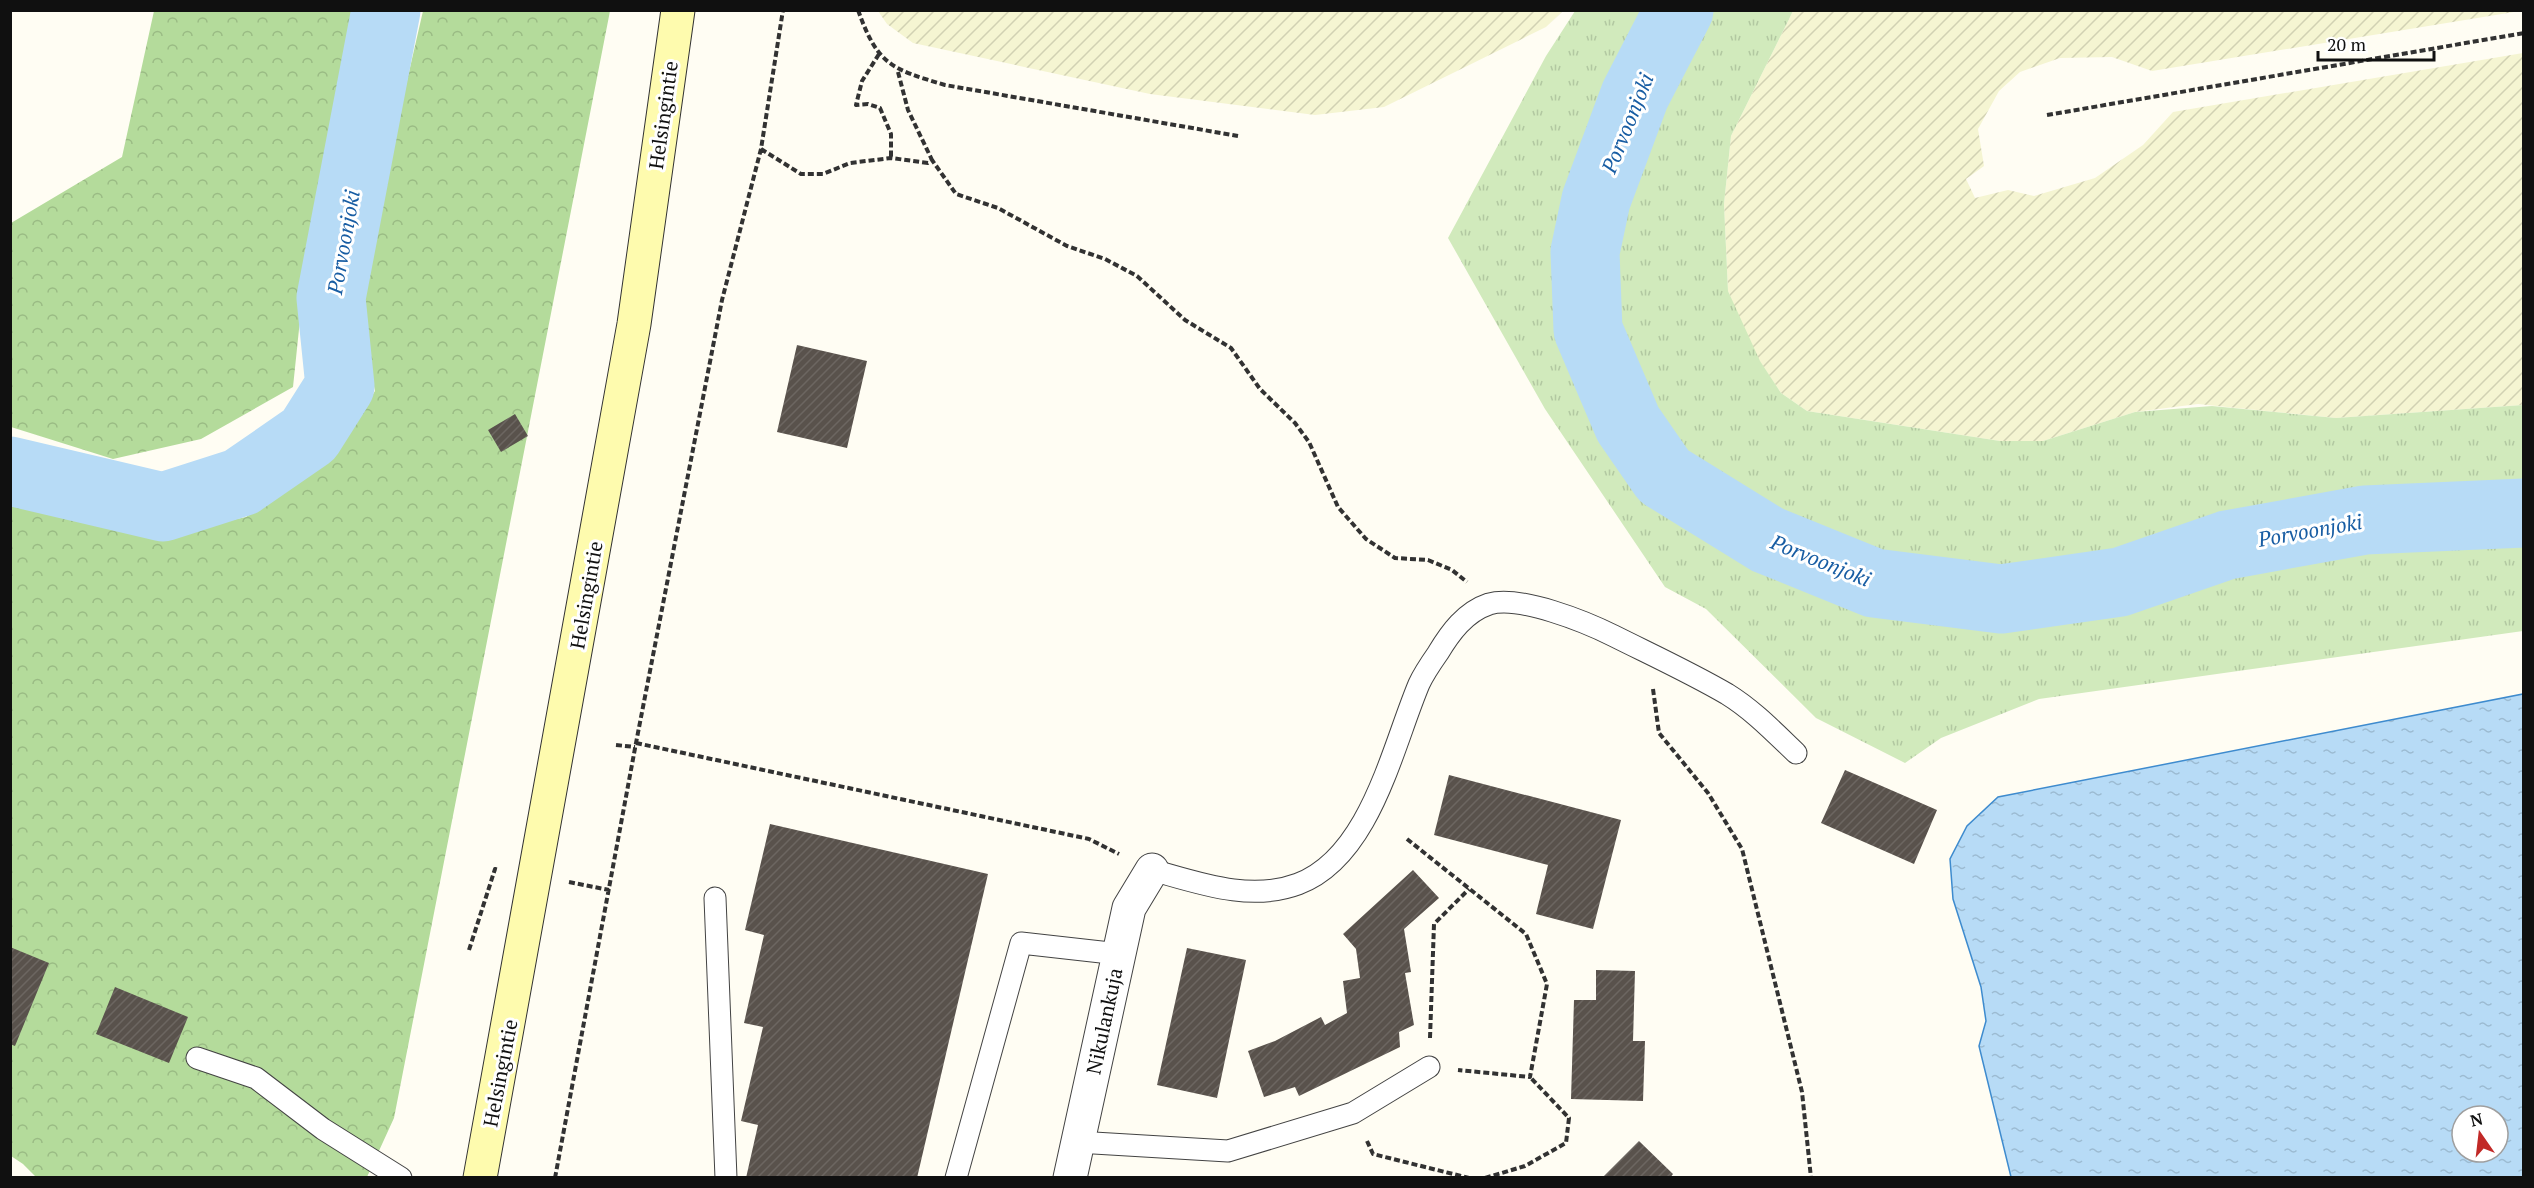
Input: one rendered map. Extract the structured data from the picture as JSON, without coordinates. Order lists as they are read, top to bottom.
{
  "streets": {
    "main road": ["Helsingintie"],
    "street": ["Nikulankuja"]
  },
  "water": ["Porvoonjoki"],
  "scale_bar": "20 m",
  "north": "top"
}
